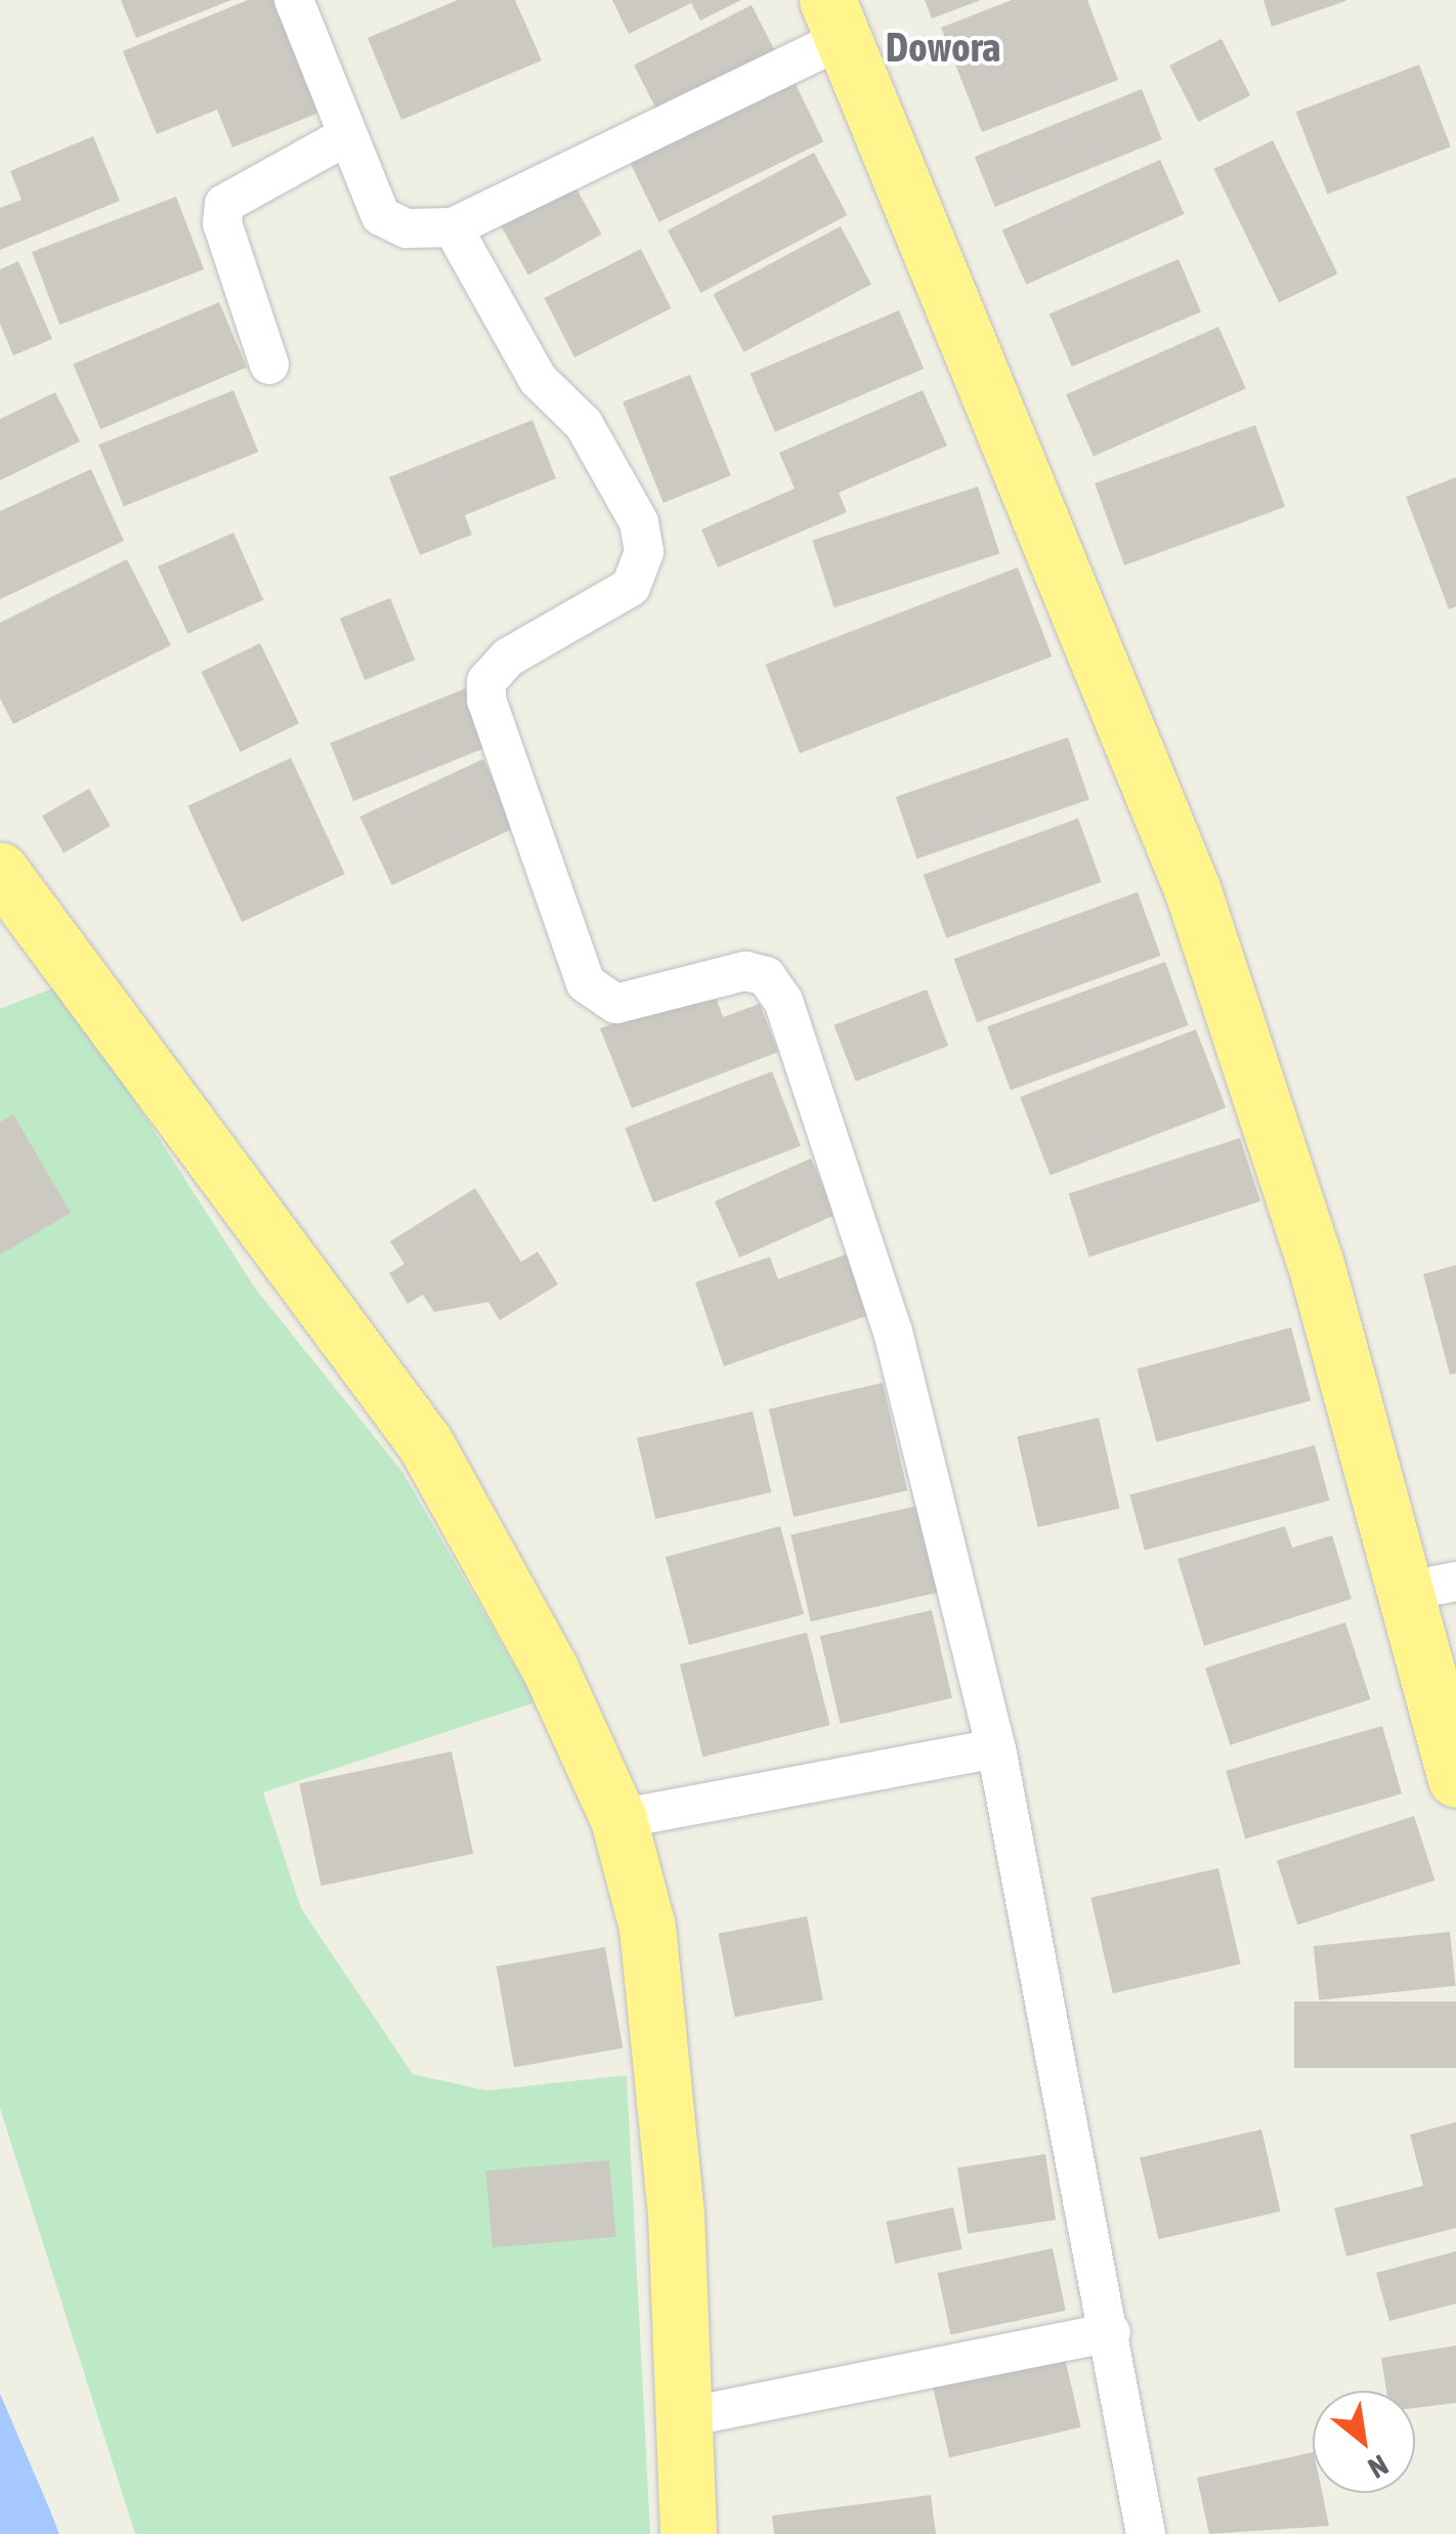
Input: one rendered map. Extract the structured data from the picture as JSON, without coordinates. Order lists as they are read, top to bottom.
{
  "districts": ["Dowora"],
  "north": "bottom right"
}
